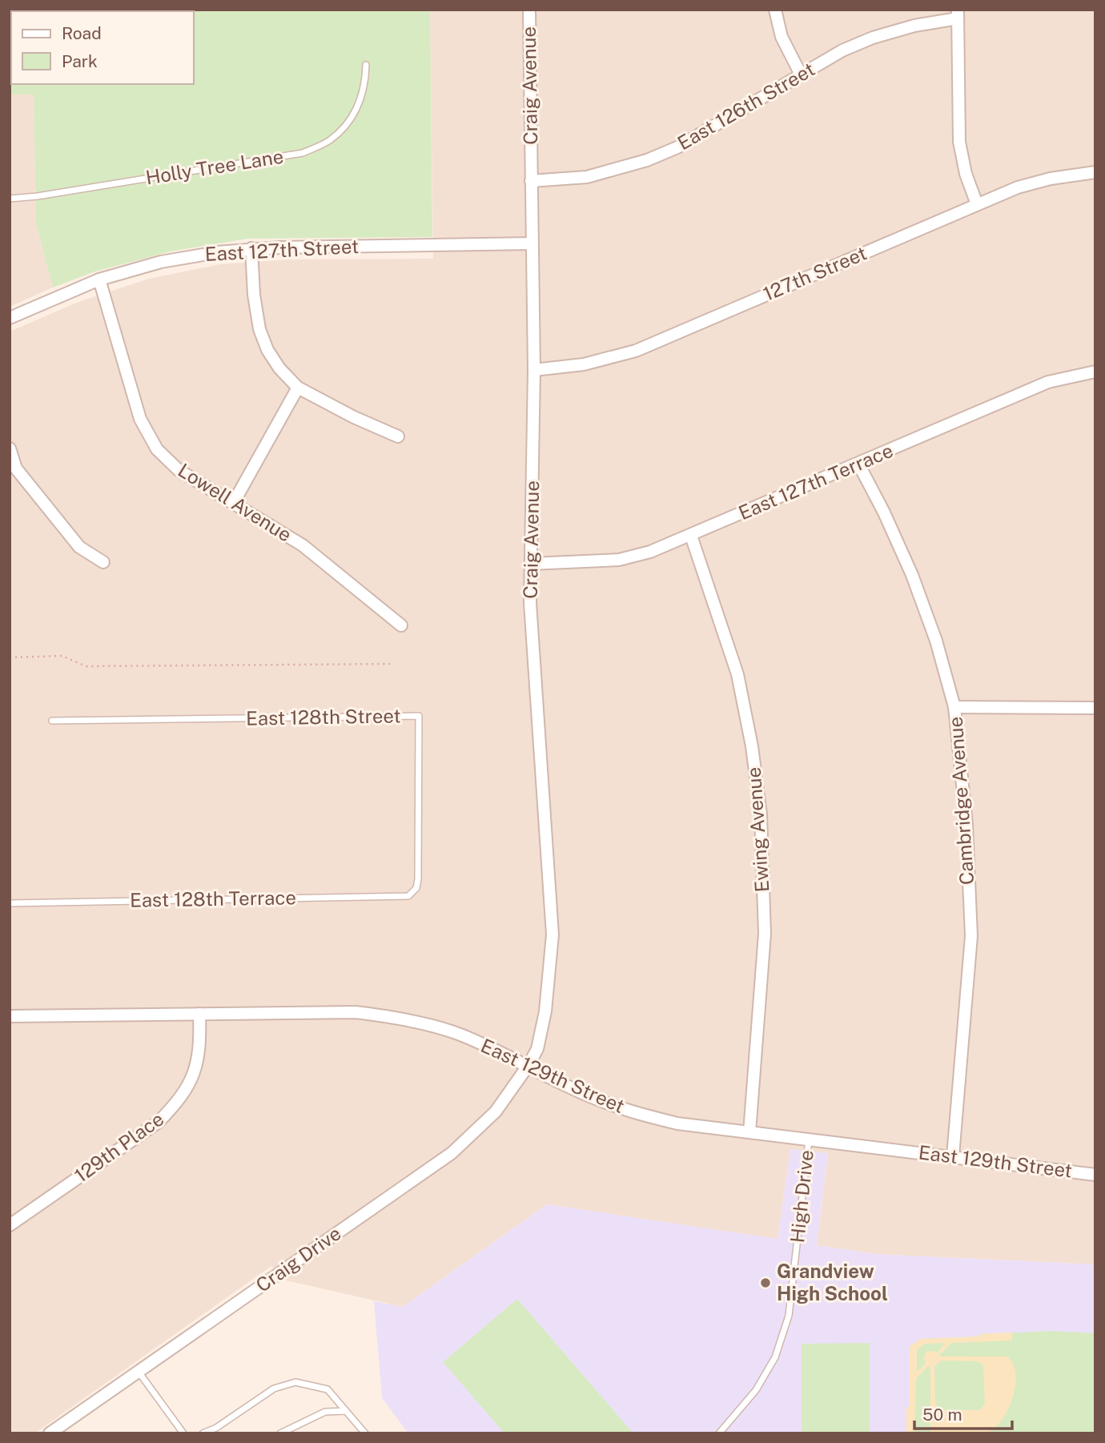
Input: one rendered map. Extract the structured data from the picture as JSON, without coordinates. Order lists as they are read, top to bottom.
{
  "streets": {
    "street": [
      "Craig Avenue",
      "East 126th Street",
      "East 127th Street",
      "127th Street",
      "East 127th Terrace",
      "Lowell Avenue",
      "Cambridge Avenue",
      "Ewing Avenue",
      "East 129th Street",
      "129th Place",
      "Craig Drive"
    ],
    "lane": [
      "Holly Tree Lane",
      "East 128th Street",
      "East 128th Terrace",
      "High Drive"
    ]
  },
  "crossings": [
    ["Craig Avenue", "East 126th Street"],
    ["Craig Avenue", "East 127th Street"],
    ["Craig Avenue", "127th Street"],
    ["Craig Avenue", "East 127th Terrace"],
    ["Craig Avenue", "East 129th Street"],
    ["Craig Avenue", "Craig Drive"],
    ["East 127th Street", "Lowell Avenue"],
    ["East 127th Terrace", "Cambridge Avenue"],
    ["East 127th Terrace", "Ewing Avenue"],
    ["East 128th Street", "East 128th Terrace"],
    ["Cambridge Avenue", "East 129th Street"],
    ["Ewing Avenue", "East 129th Street"],
    ["East 129th Street", "129th Place"],
    ["East 129th Street", "High Drive"],
    ["East 129th Street", "Craig Drive"]
  ],
  "places": ["Grandview High School"],
  "legend": ["Road", "Park"],
  "scale_bar": "50 m"
}
